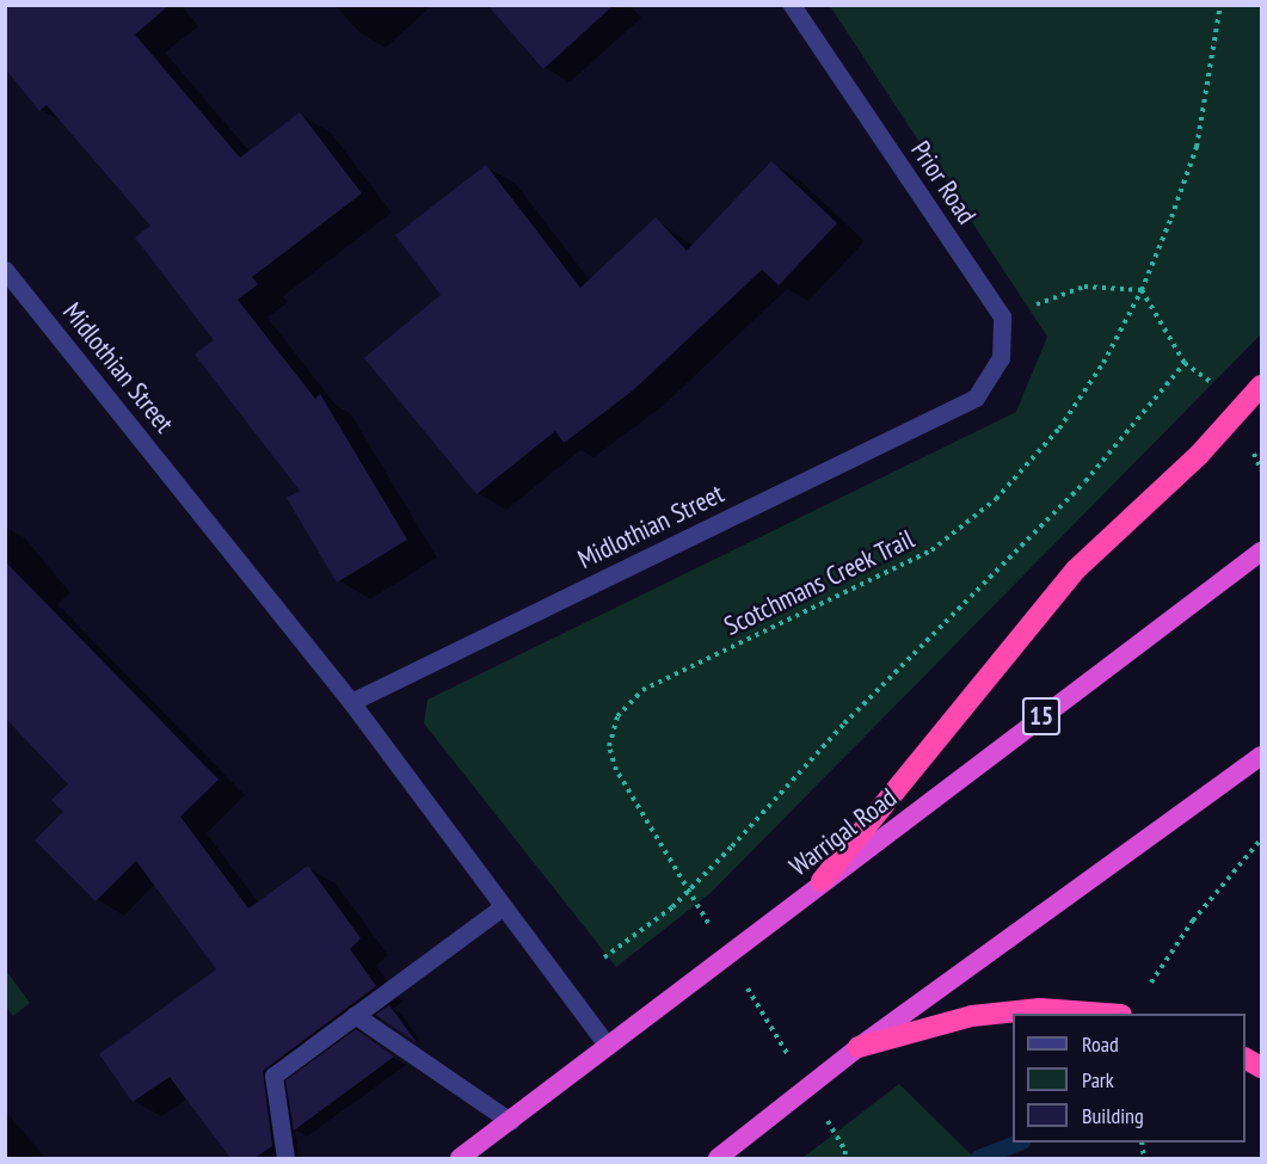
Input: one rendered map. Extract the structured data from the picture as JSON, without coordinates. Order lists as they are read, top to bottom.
{
  "streets": {
    "highway": ["15", "Warrigal Road"],
    "street": ["Prior Road", "Midlothian Street"],
    "path": ["Scotchmans Creek Trail"]
  },
  "crossings": [
    ["Prior Road", "Midlothian Street"],
    ["Midlothian Street", "Warrigal Road"]
  ],
  "legend": ["Road", "Park", "Building"]
}
